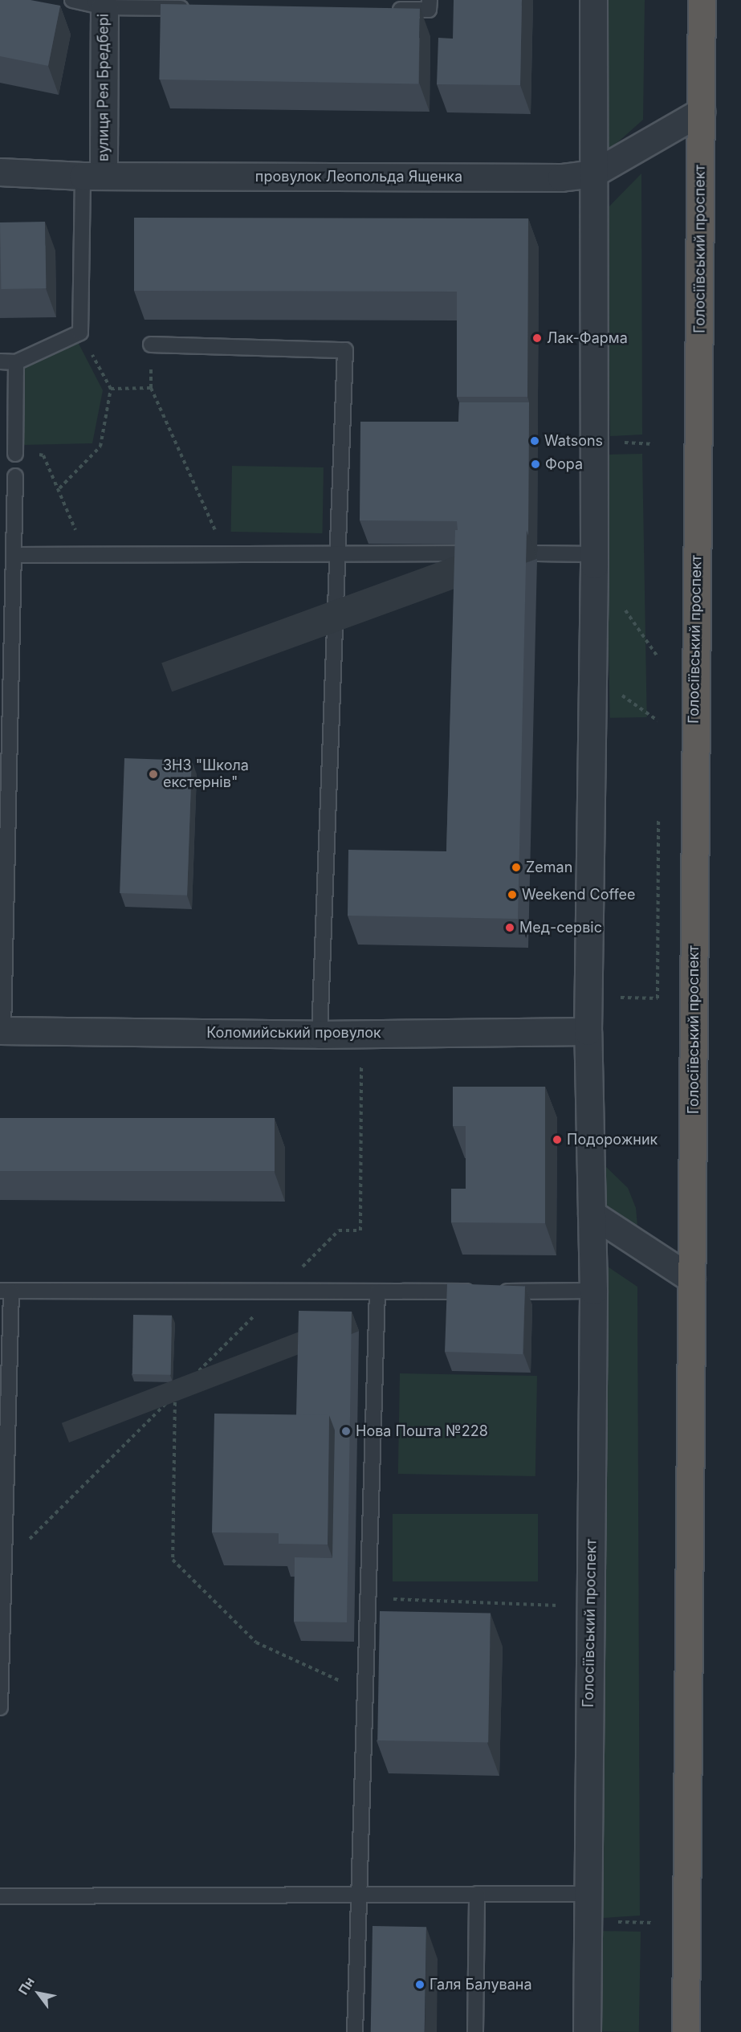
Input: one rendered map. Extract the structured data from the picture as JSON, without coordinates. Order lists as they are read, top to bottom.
{
  "streets": {
    "highway": ["Голосіївський проспект"],
    "street": ["вулиця Рея Бредбері", "провулок Леопольда Ященка", "Коломийський провулок"]
  },
  "crossings": [
    ["вулиця Рея Бредбері", "провулок Леопольда Ященка"],
    ["провулок Леопольда Ященка", "Голосіївський проспект"],
    ["Голосіївський проспект", "Коломийський провулок"]
  ],
  "places": [
    "Лак-Фарма",
    "Watsons",
    "Фора",
    "ЗНЗ \"Школа екстернів\"",
    "Zeman",
    "Weekend Coffee",
    "Мед-сервіс",
    "Подорожник",
    "Нова Пошта №228",
    "Галя Балувана"
  ],
  "north": "top left"
}
